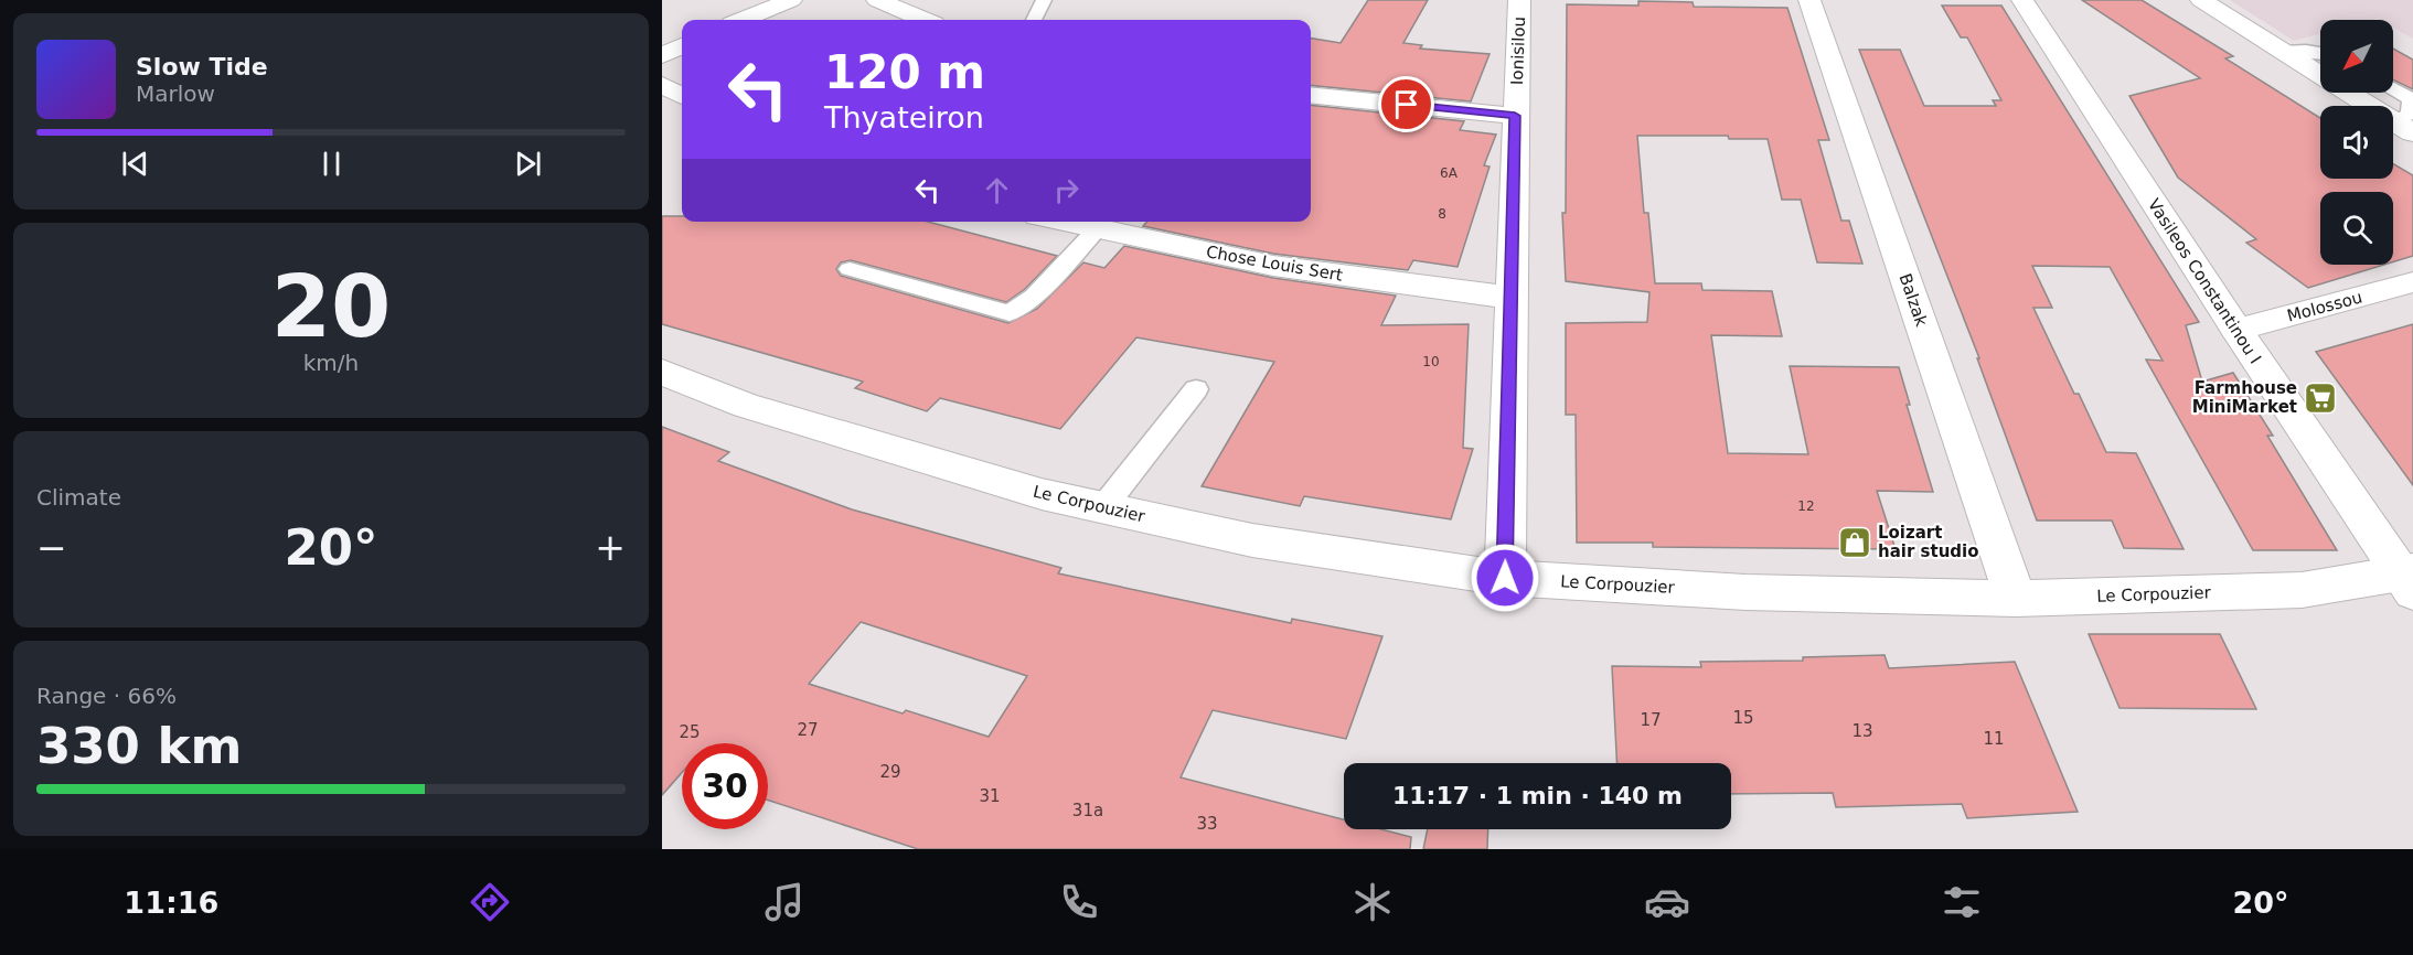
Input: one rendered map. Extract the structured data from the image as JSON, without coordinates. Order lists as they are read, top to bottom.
{
  "streets": {
    "street": [
      "Ionisilou",
      "Chose Louis Sert",
      "Vasileos Constantinou I",
      "Balzak",
      "Molossou",
      "Le Corpouzier"
    ]
  },
  "crossings": [
    ["Ionisilou", "Chose Louis Sert"],
    ["Ionisilou", "Le Corpouzier"],
    ["Vasileos Constantinou I", "Molossou"],
    ["Vasileos Constantinou I", "Le Corpouzier"],
    ["Balzak", "Le Corpouzier"]
  ],
  "places": {
    "supermarket": ["Farmhouse MiniMarket"],
    "shop": ["Loizart hair studio"]
  },
  "house_numbers": [
    "6Α",
    "8",
    "10",
    "12",
    "15",
    "17",
    "27",
    "13",
    "25",
    "11",
    "29",
    "31",
    "31a",
    "33"
  ],
  "north": "bottom left",
  "page": {
    "turn": ["120 m", "Thyateiron"],
    "song": ["Slow Tide", "Marlow"],
    "tile": [
      ["20", "km/h"],
      "Climate",
      ["Range · 66%", "330 km"]
    ],
    "heat": ["−", "20°", "+"],
    "limit": "30",
    "trip": "11:17 · 1 min · 140 m",
    "tabs": ["11:16", "20°"]
  }
}
